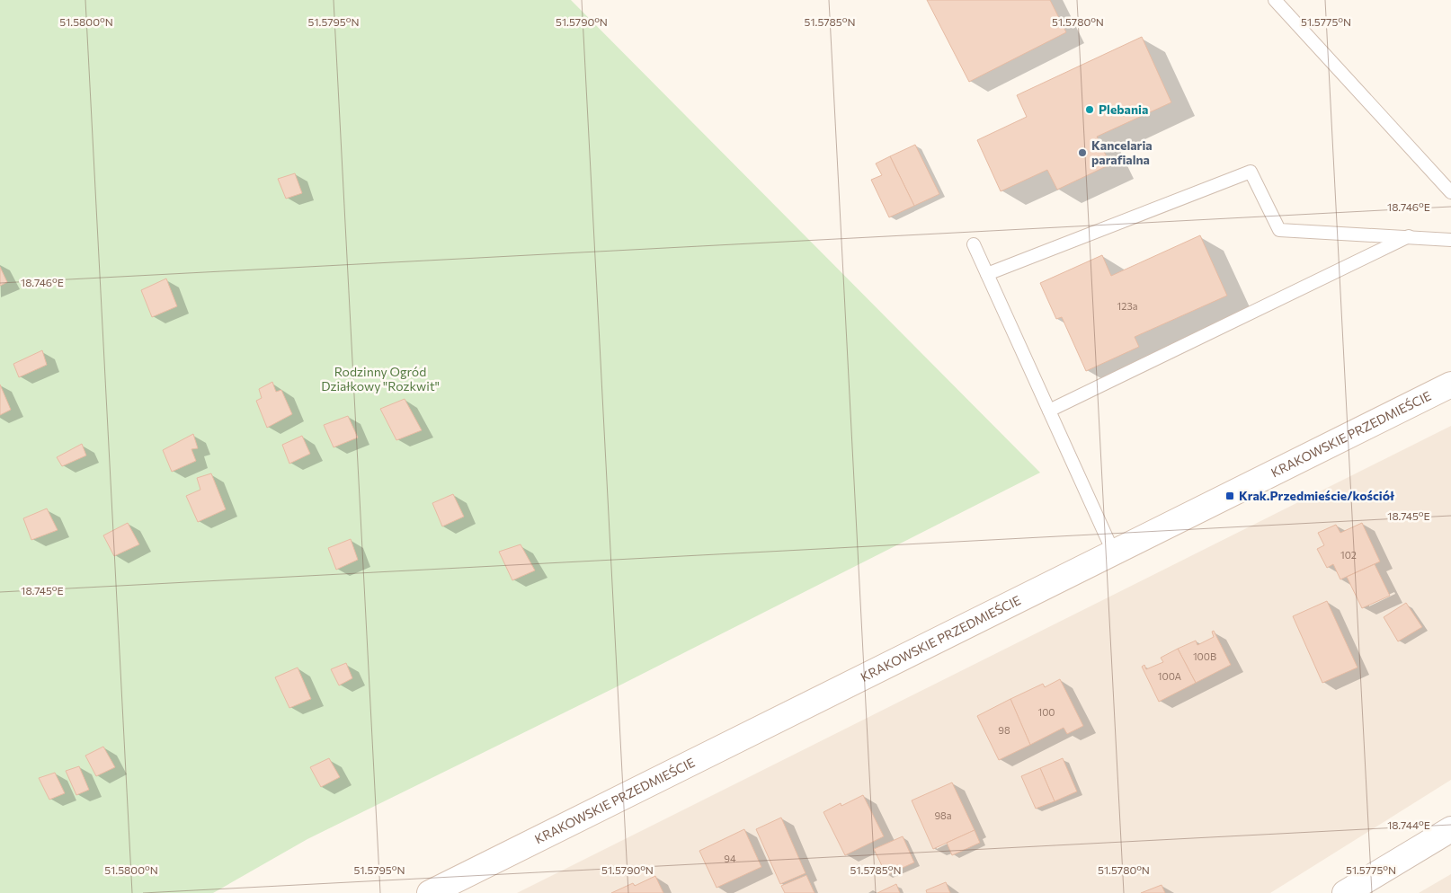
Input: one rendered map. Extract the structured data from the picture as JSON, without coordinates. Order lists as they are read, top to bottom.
{
  "streets": {
    "street": ["KRAKOWSKIE PRZEDMIEŚCIE"]
  },
  "parks": ["Rodzinny Ogród Działkowy \"Rozkwit\""],
  "places": {
    "other": ["Plebania", "Kancelaria parafialna"],
    "transit": ["Krak.Przedmieście/kościół"]
  },
  "house_numbers": [
    "123a",
    "102",
    "100B",
    "100A",
    "100",
    "98",
    "98a",
    "94"
  ],
  "coordinates": [
    "51.5800°N",
    "51.5795°N",
    "51.5790°N",
    "51.5785°N",
    "51.5780°N",
    "51.5775°N",
    "18.746°E",
    "18.745°E",
    "18.744°E"
  ]
}
